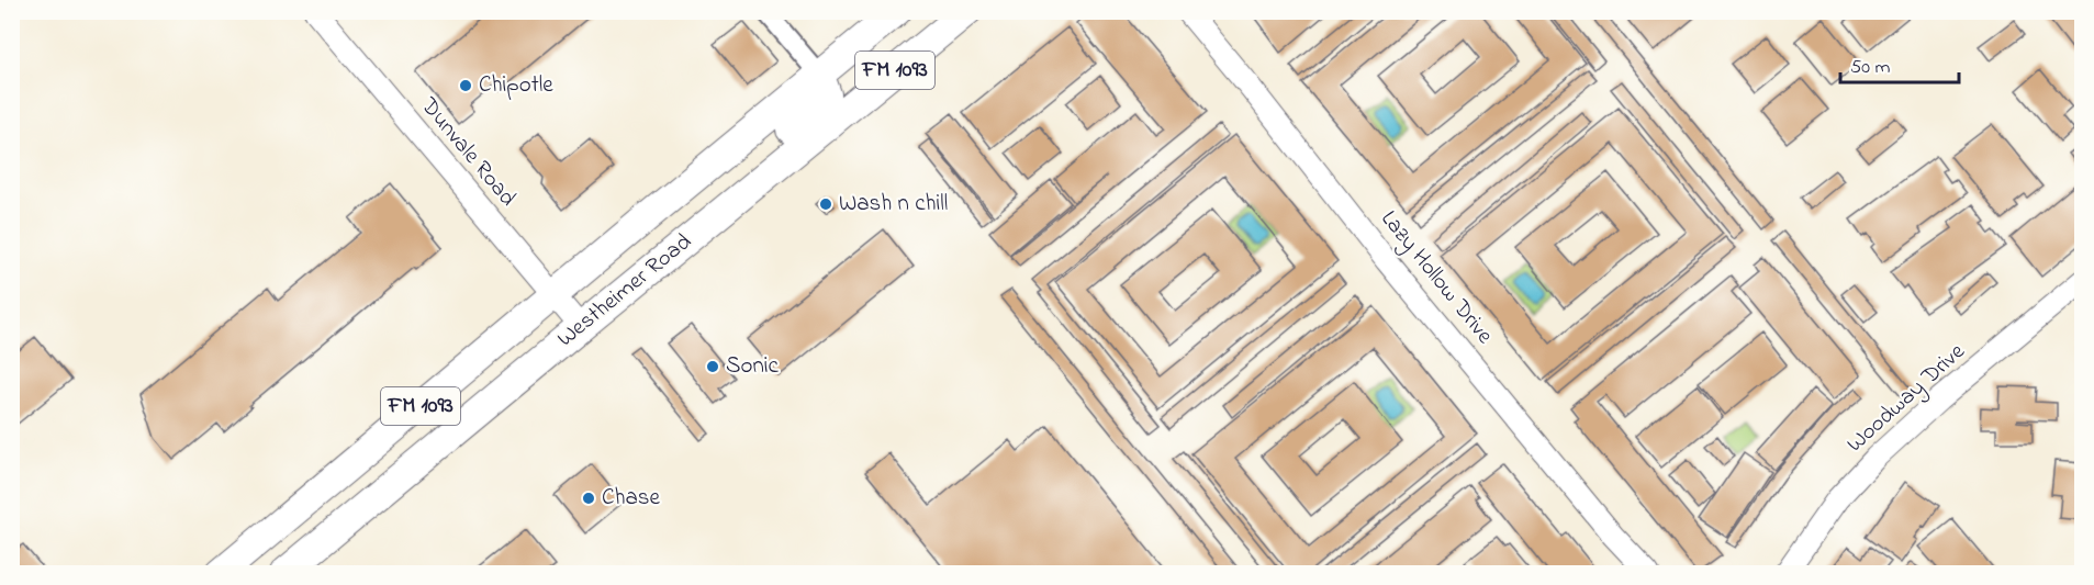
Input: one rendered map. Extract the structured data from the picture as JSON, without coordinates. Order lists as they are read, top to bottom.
{
  "streets": {
    "main road": ["FM 1093", "Westheimer Road"],
    "street": ["Dunvale Road", "Lazy Hollow Drive", "Woodway Drive"]
  },
  "crossings": [
    ["Dunvale Road", "Westheimer Road"]
  ],
  "places": [
    "Chipotle",
    "Wash n chill",
    "Sonic",
    "Chase"
  ],
  "scale_bar": "50 m"
}
